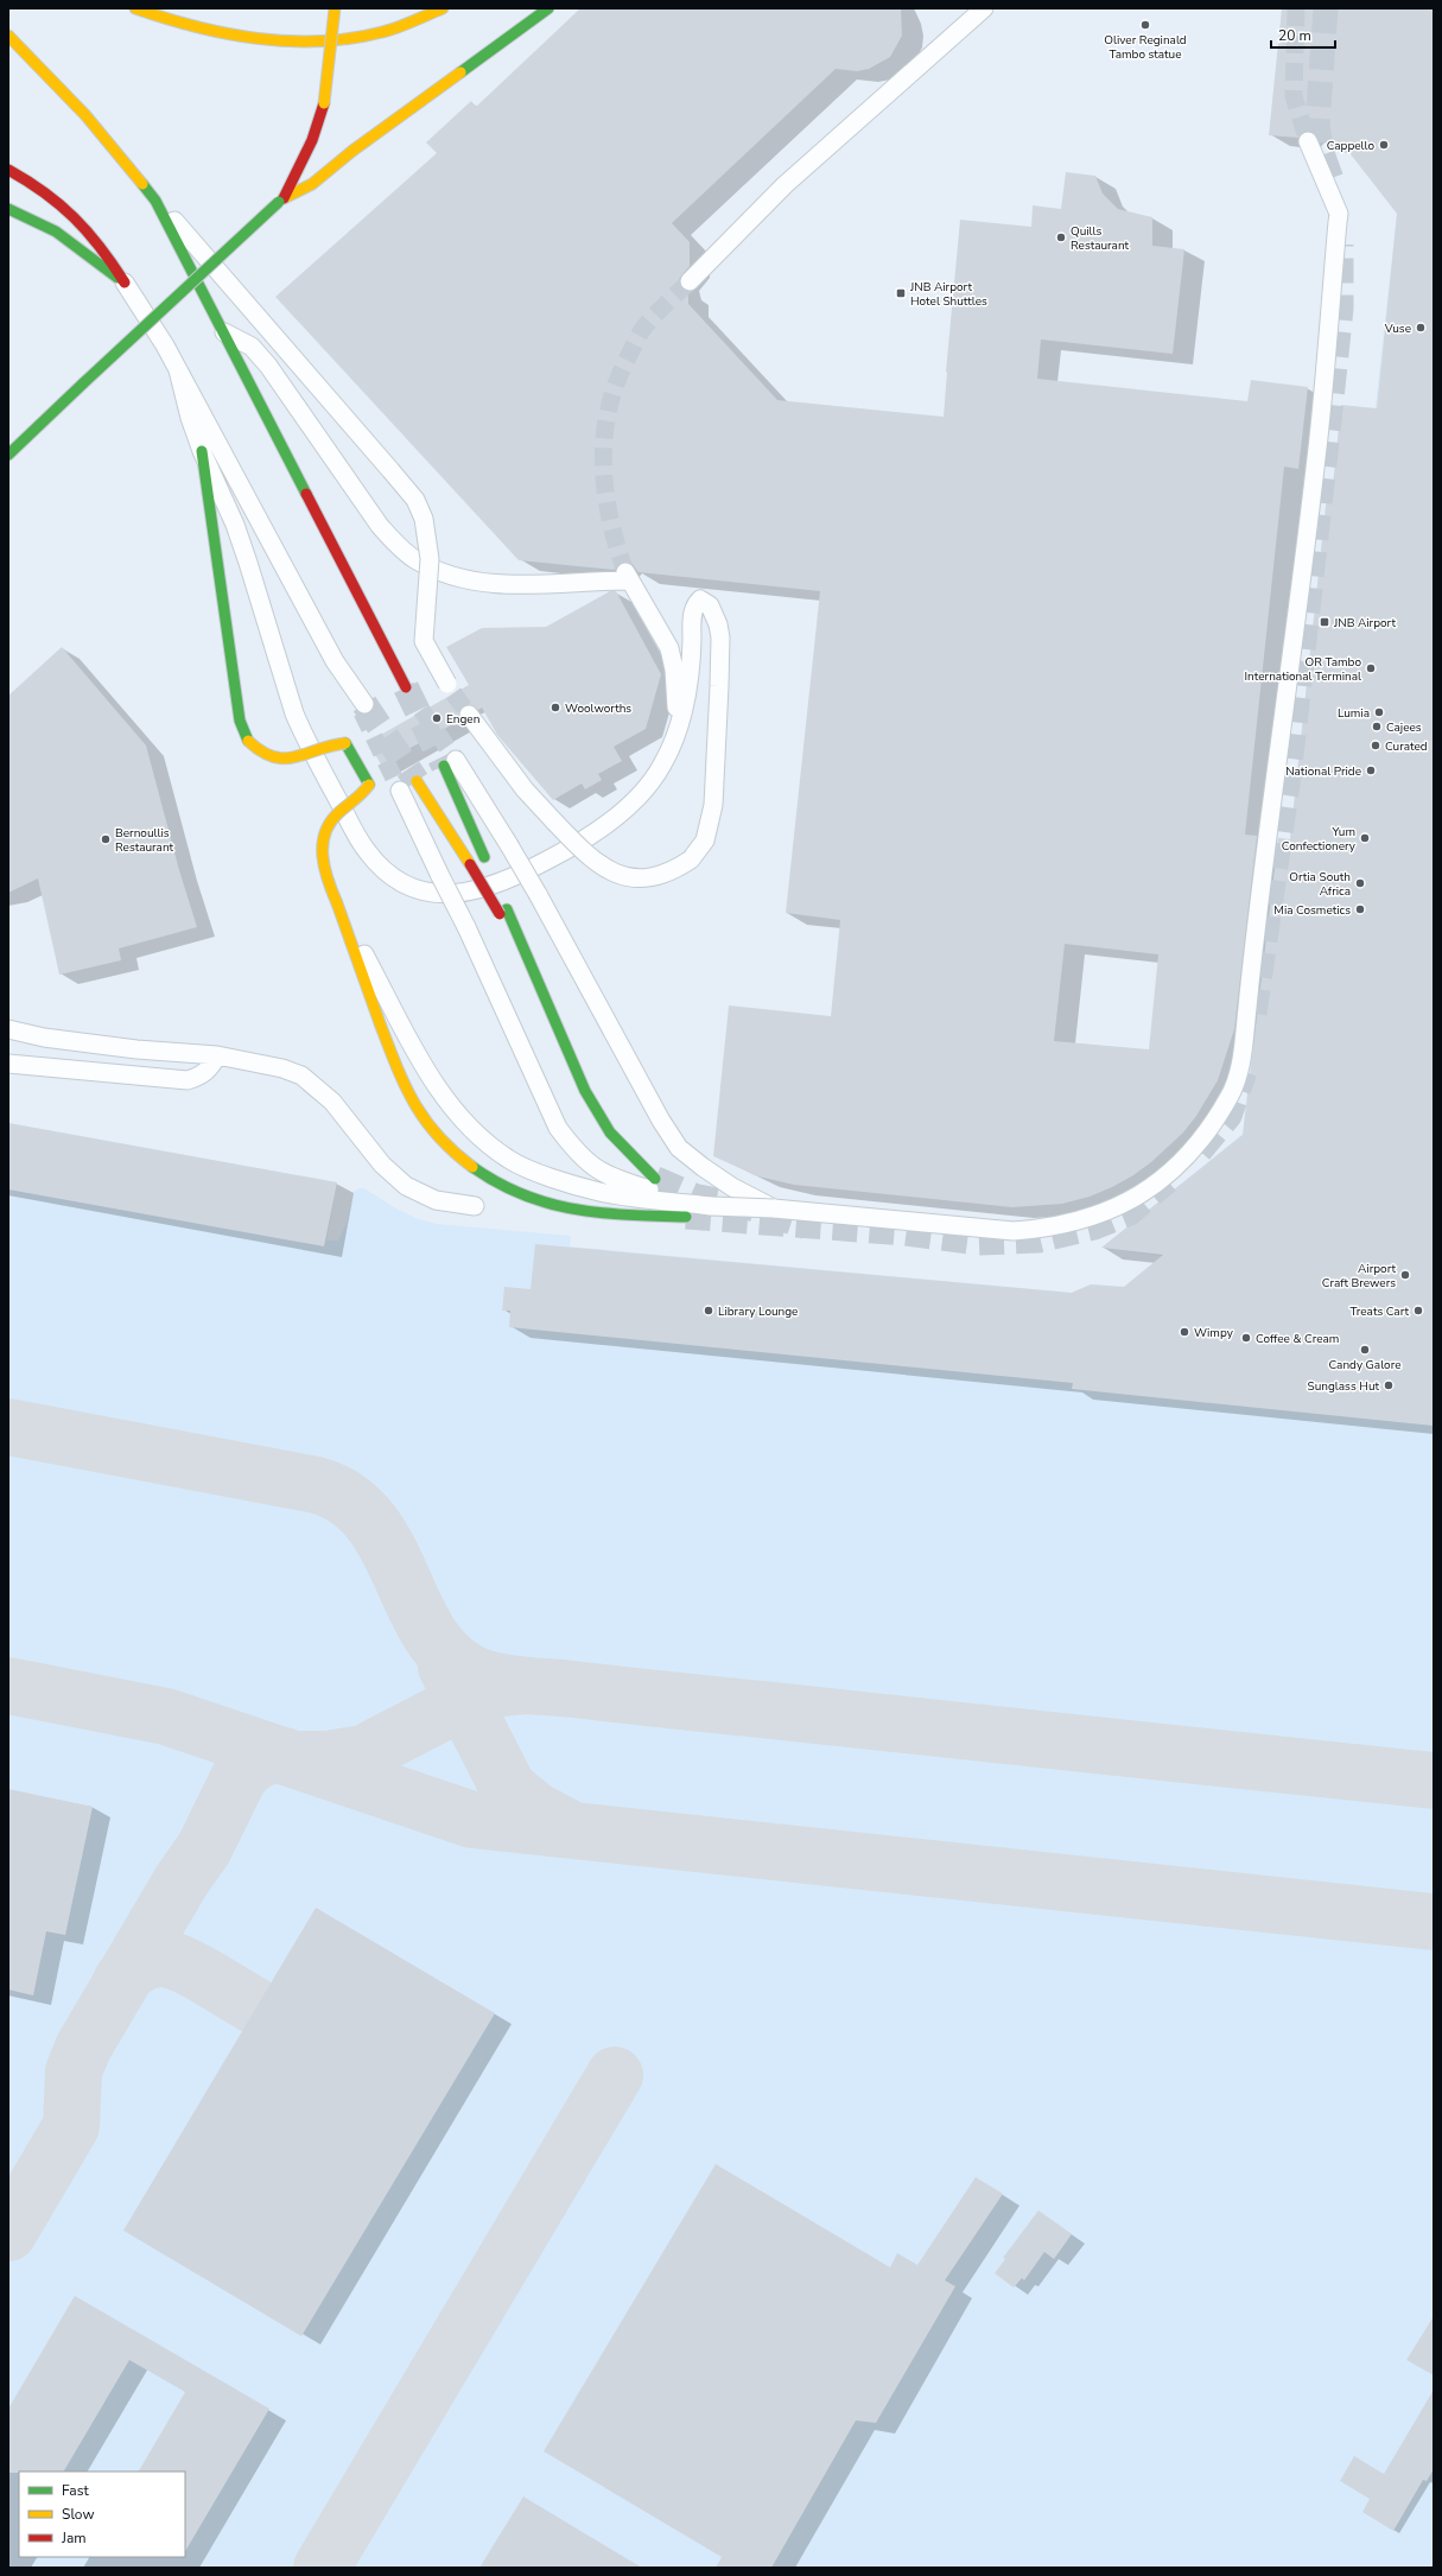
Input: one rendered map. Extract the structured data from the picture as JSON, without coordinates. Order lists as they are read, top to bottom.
{
  "places": {
    "other": [
      "Oliver Reginald Tambo statue",
      "Cappello",
      "Quills Restaurant",
      "Vuse",
      "OR Tambo International Terminal",
      "Woolworths",
      "Lumia",
      "Engen",
      "Cajees",
      "Curated",
      "National Pride",
      "Yum Confectionery",
      "Bernoullis Restaurant",
      "Ortia South Africa",
      "Mia Cosmetics",
      "Airport Craft Brewers",
      "Library Lounge",
      "Treats Cart",
      "Wimpy",
      "Coffee & Cream",
      "Candy Galore",
      "Sunglass Hut"
    ],
    "transit": ["JNB Airport Hotel Shuttles", "JNB Airport"]
  },
  "legend": ["Fast", "Slow", "Jam"],
  "scale_bar": "20 m"
}
